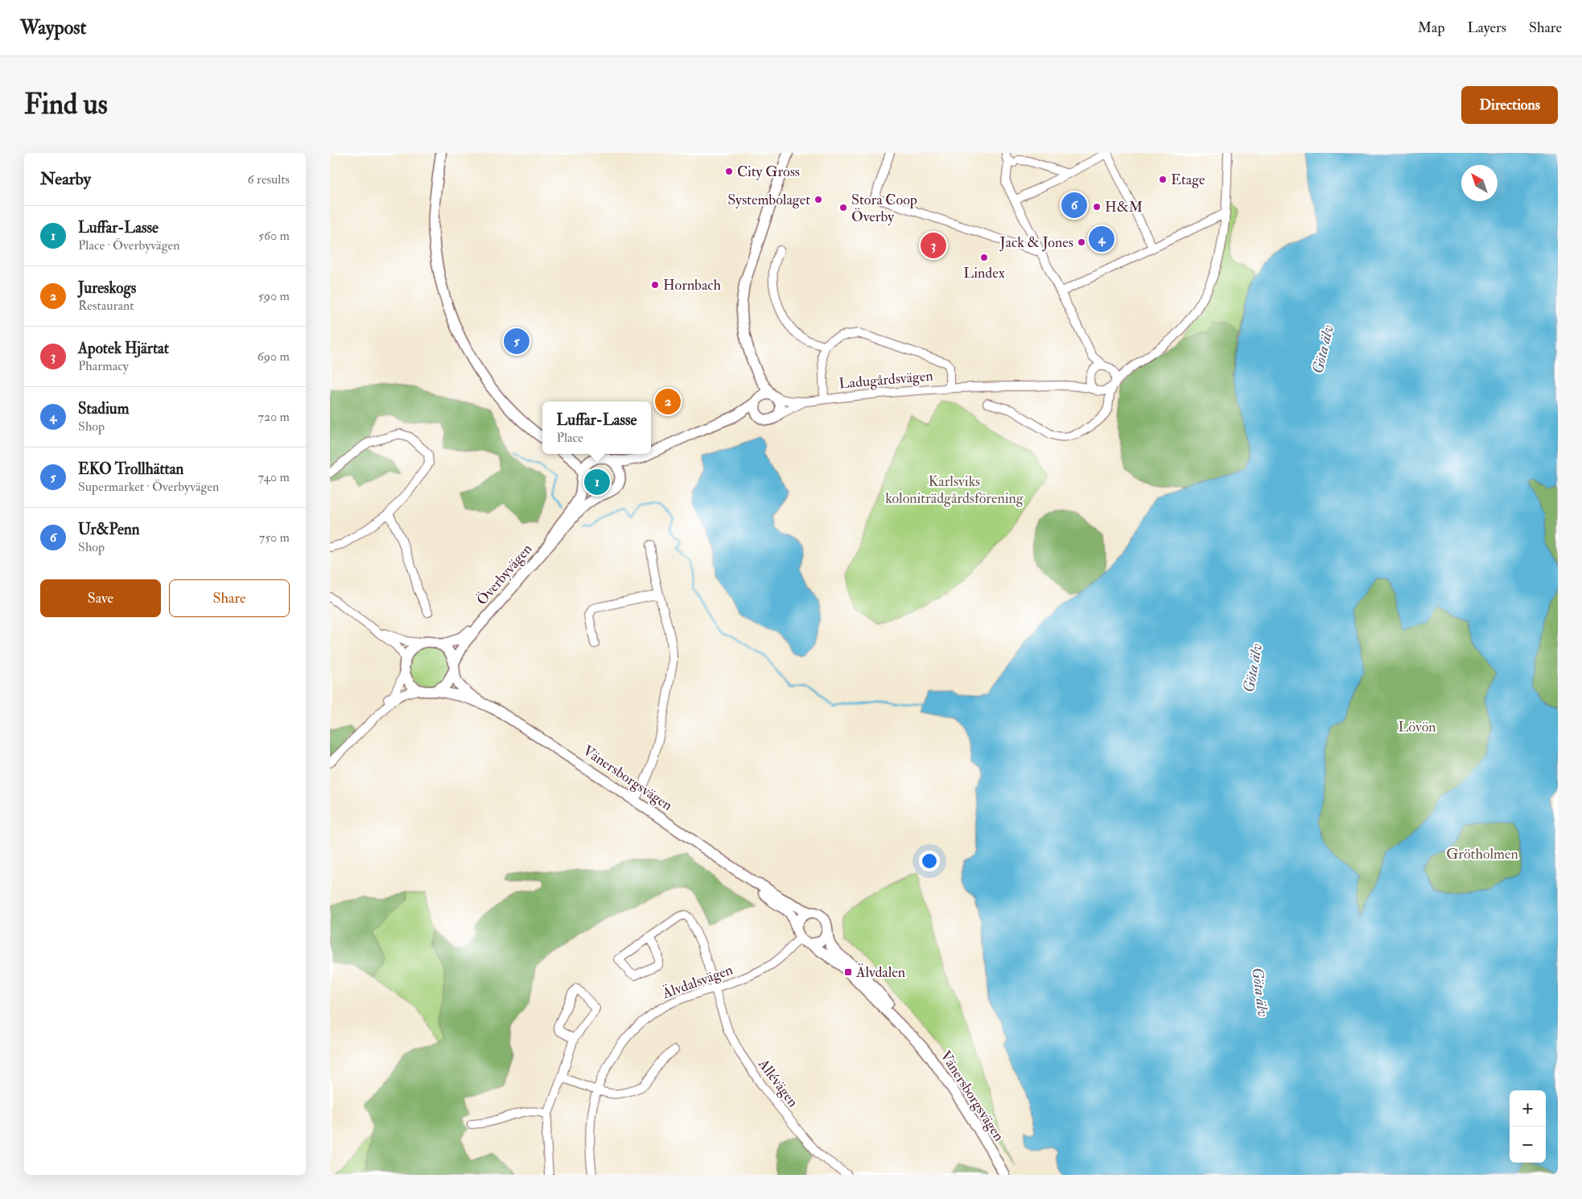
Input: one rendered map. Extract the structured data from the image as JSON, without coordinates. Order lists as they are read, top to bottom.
{
  "streets": {
    "main road": ["Ladugårdsvägen", "Överbyvägen", "Vänersborgsvägen"],
    "street": ["Älvdalsvägen", "Allévägen"]
  },
  "crossings": [
    ["Ladugårdsvägen", "Överbyvägen"],
    ["Överbyvägen", "Vänersborgsvägen"],
    ["Vänersborgsvägen", "Älvdalsvägen"],
    ["Älvdalsvägen", "Allévägen"]
  ],
  "water": ["Göta älv"],
  "parks": ["Karlsviks koloniträdgårdsförening", "Lövön", "Grötholmen"],
  "places": {
    "other": [
      "City Gross",
      "Etage",
      "Systembolaget",
      "H&M",
      "Stora Coop Överby",
      "Jack & Jones",
      "Lindex",
      "Hornbach"
    ],
    "transit": ["Älvdalen"]
  },
  "north": "top left",
  "page": {
    "header": "Waypost",
    "nav": ["Map", "Layers", "Share"],
    "buttons": [
      "Directions",
      ["Save", "Share"]
    ],
    "title": "Find us",
    "heading": ["Nearby", "6 results"],
    "pins": [
      "6",
      "4",
      "3",
      "5",
      "2",
      "1"
    ],
    "list": [
      {
        "mark": "1",
        "name": "Luffar-Lasse",
        "note": "Place · Överbyvägen",
        "value": "560 m"
      },
      {
        "mark": "2",
        "name": "Jureskogs",
        "note": "Restaurant",
        "value": "590 m"
      },
      {
        "mark": "3",
        "name": "Apotek Hjärtat",
        "note": "Pharmacy",
        "value": "690 m"
      },
      {
        "mark": "4",
        "name": "Stadium",
        "note": "Shop",
        "value": "720 m"
      },
      {
        "mark": "5",
        "name": "EKO Trollhättan",
        "note": "Supermarket · Överbyvägen",
        "value": "740 m"
      },
      {
        "mark": "6",
        "name": "Ur&Penn",
        "note": "Shop",
        "value": "750 m"
      }
    ],
    "popup": ["Luffar-Lasse", "Place"],
    "map_buttons": ["+", "−"]
  }
}
